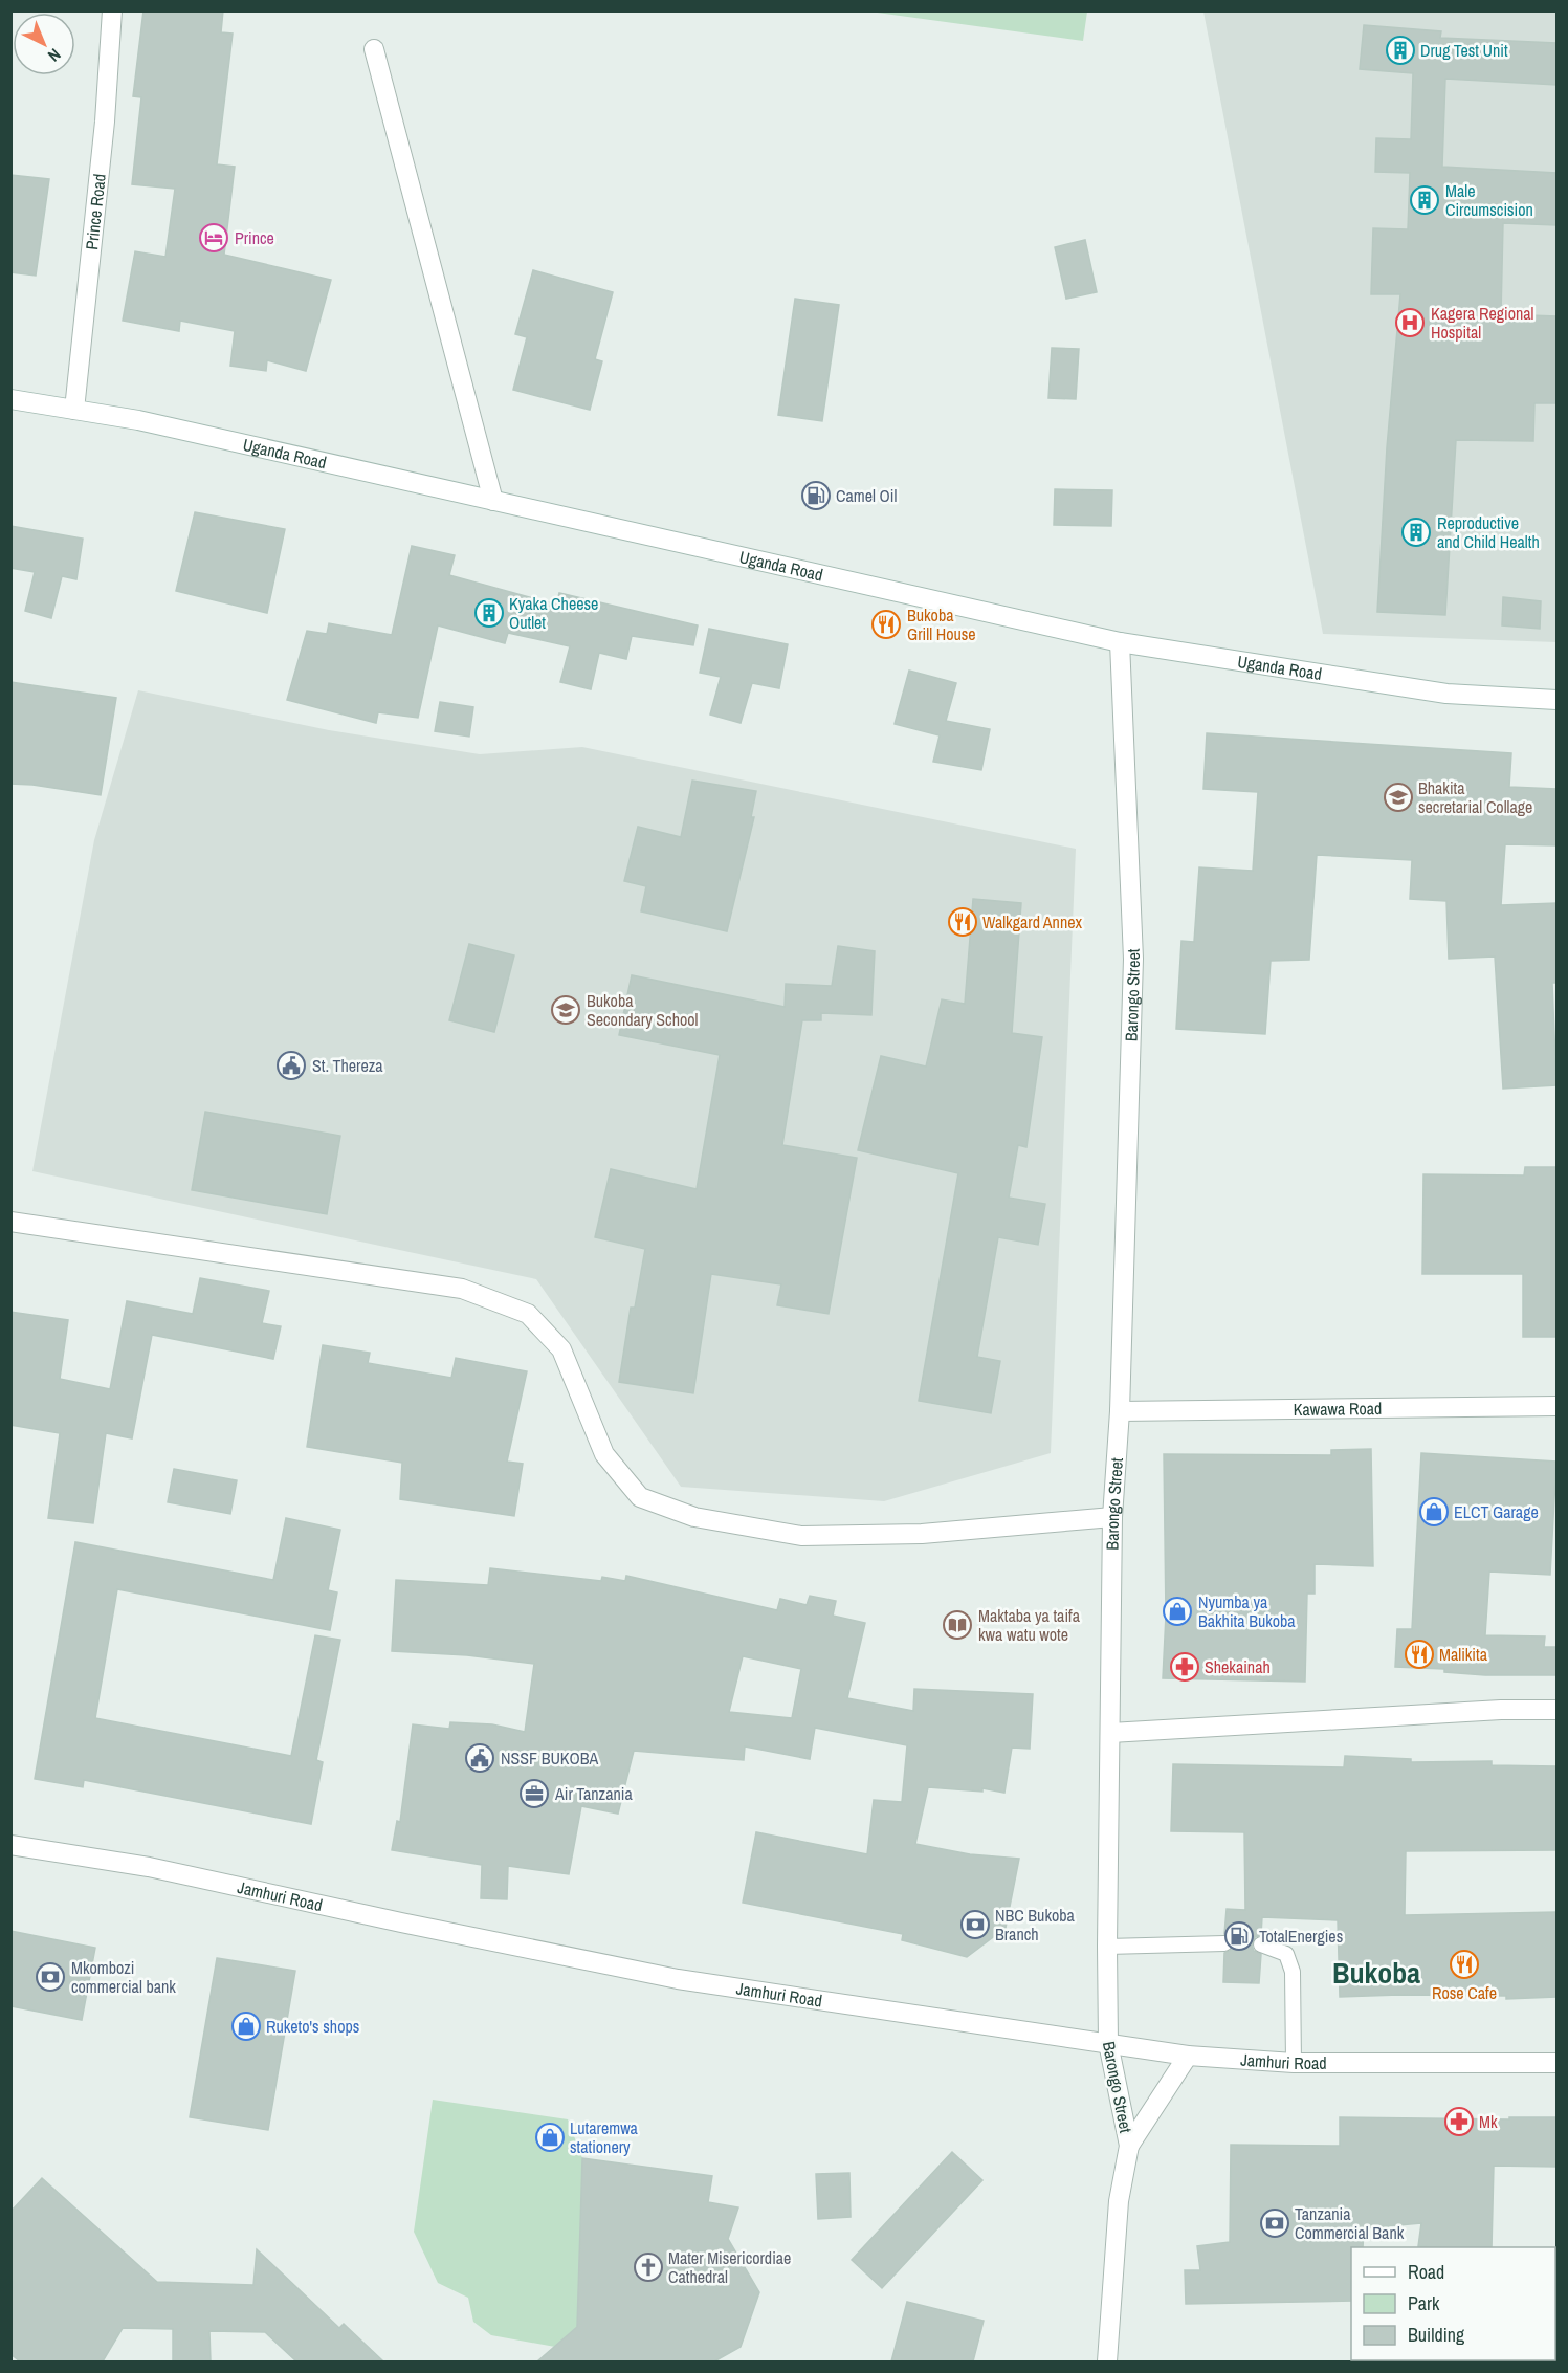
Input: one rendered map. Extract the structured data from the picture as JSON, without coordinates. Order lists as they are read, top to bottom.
{
  "streets": {
    "street": [
      "Prince Road",
      "Uganda Road",
      "Barongo Street",
      "Kawawa Road",
      "Jamhuri Road"
    ]
  },
  "crossings": [
    ["Prince Road", "Uganda Road"],
    ["Uganda Road", "Barongo Street"],
    ["Barongo Street", "Kawawa Road"],
    ["Barongo Street", "Jamhuri Road"]
  ],
  "districts": ["Bukoba"],
  "places": {
    "building": [
      "Drug Test Unit",
      "Male Circumscision",
      "Reproductive and Child Health",
      "Kyaka Cheese Outlet"
    ],
    "hotel": ["Prince"],
    "hospital": ["Kagera Regional Hospital"],
    "fuel station": ["Camel Oil", "TotalEnergies"],
    "restaurant": [
      "Bukoba Grill House",
      "Walkgard Annex",
      "Malikita",
      "Rose Cafe"
    ],
    "school or university": ["Bhakita secretarial Collage", "Bukoba Secondary School"],
    "public building": ["St. Thereza", "NSSF BUKOBA"],
    "shop": [
      "ELCT Garage",
      "Nyumba ya Bakhita Bukoba",
      "Ruketo's shops",
      "Lutaremwa stationery"
    ],
    "library": ["Maktaba ya taifa kwa watu wote"],
    "pharmacy": ["Shekainah", "Mk"],
    "office": ["Air Tanzania"],
    "bank": ["NBC Bukoba Branch", "Mkombozi commercial bank", "Tanzania Commercial Bank"],
    "church": ["Mater Misericordiae Cathedral"]
  },
  "legend": ["Road", "Park", "Building"],
  "north": "bottom right"
}
